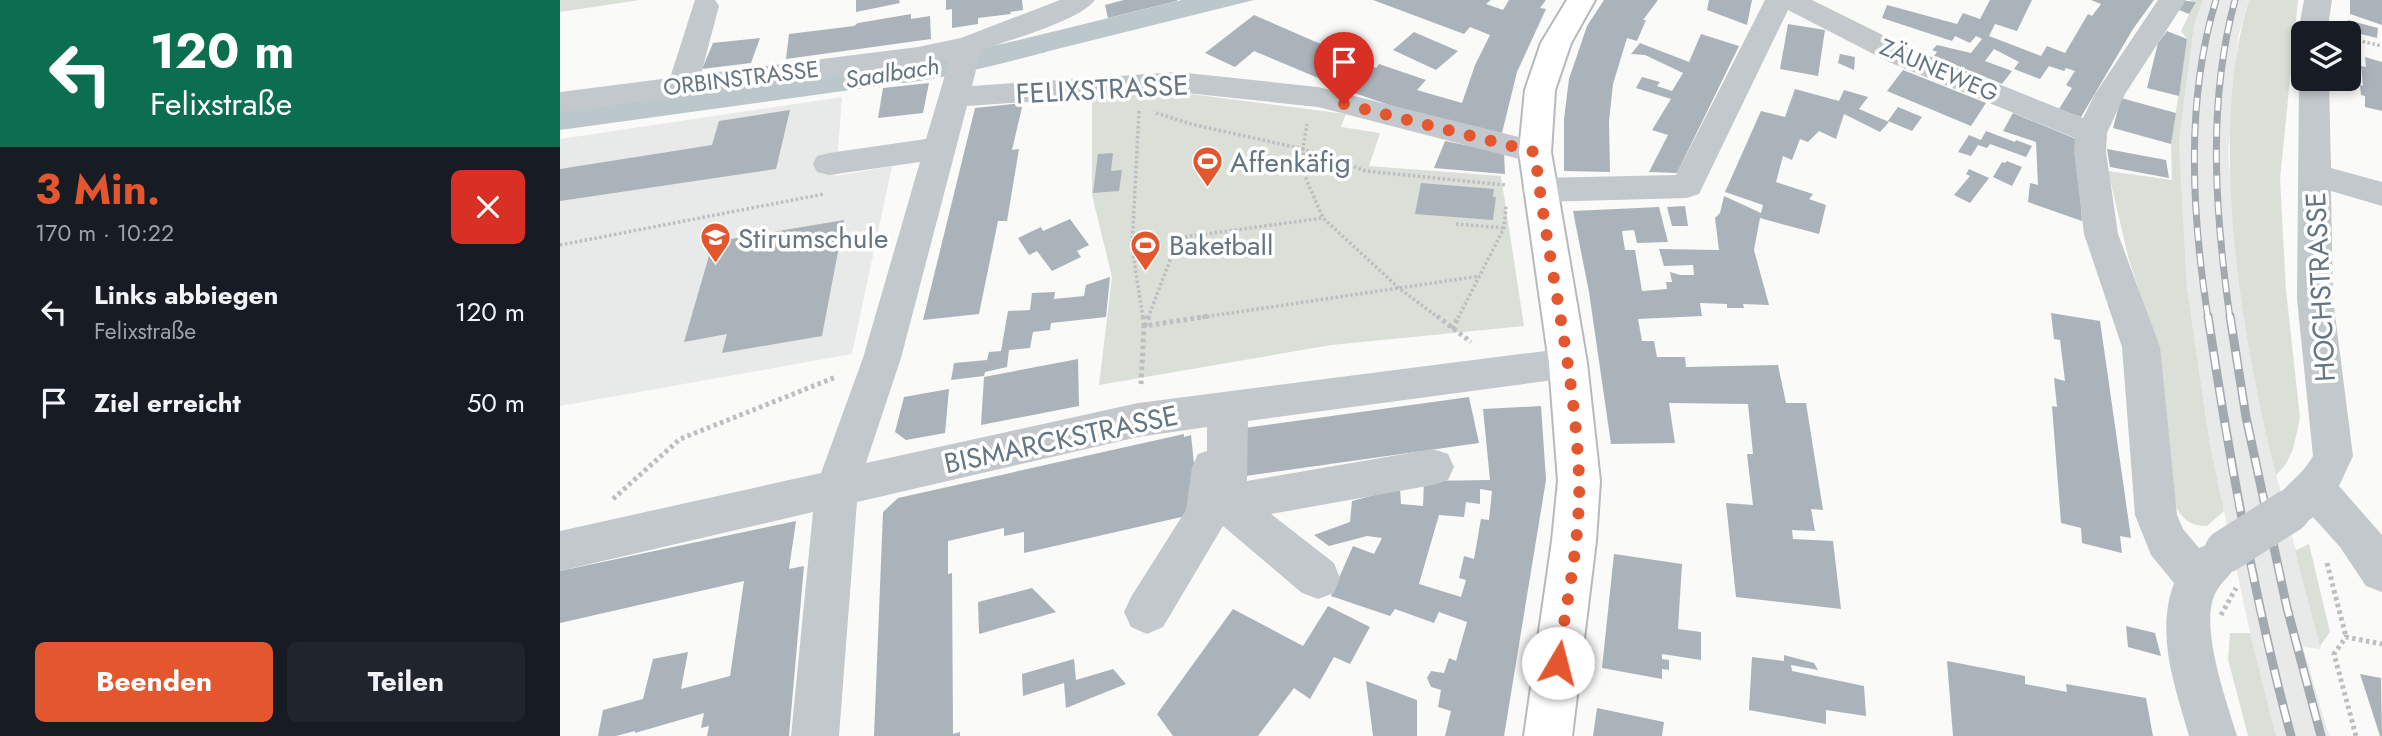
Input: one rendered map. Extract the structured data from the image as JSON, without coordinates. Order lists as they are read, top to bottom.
{
  "streets": {
    "street": [
      "ZÄUNEWEG",
      "ORBINSTRASSE",
      "FELIXSTRASSE",
      "HOCHSTRASSE",
      "BISMARCKSTRASSE"
    ]
  },
  "water": ["Saalbach"],
  "places": {
    "sports": ["Affenkäfig", "Baketball"],
    "school or university": ["Stirumschule"]
  },
  "page": {
    "turn": ["120 m", "Felixstraße"],
    "heading": ["3 Min.", "170 m · 10:22"],
    "list": [
      {
        "name": "Links abbiegen",
        "note": "Felixstraße",
        "value": "120 m"
      },
      {
        "name": "Ziel erreicht",
        "value": "50 m"
      }
    ],
    "buttons": ["Beenden", "Teilen"]
  }
}
